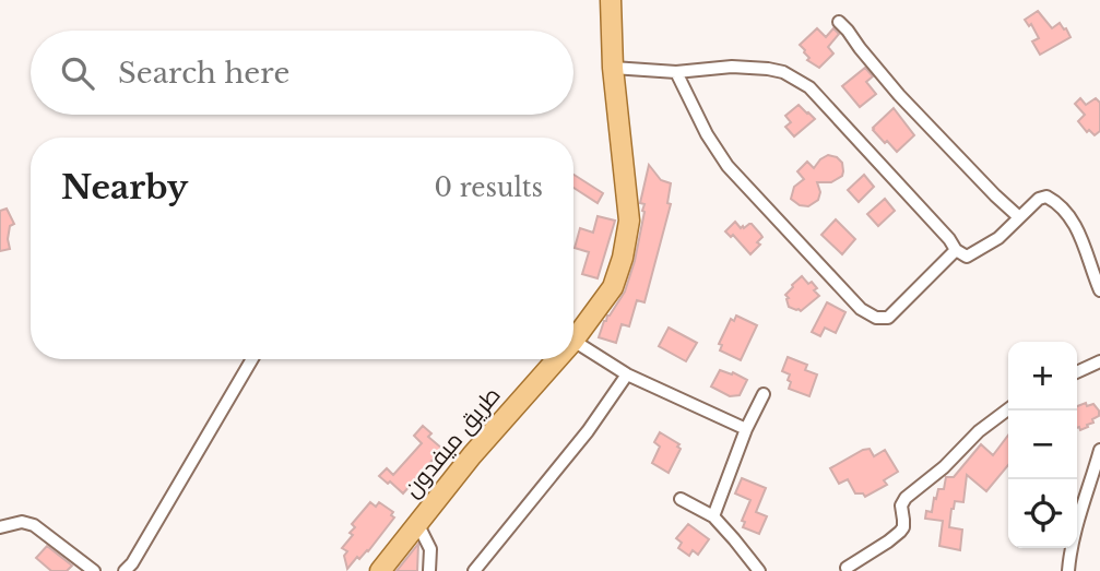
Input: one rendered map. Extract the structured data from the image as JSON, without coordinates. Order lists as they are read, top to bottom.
{
  "streets": {
    "main road": ["طريق ميفدون"]
  },
  "page": {
    "search": "Search here",
    "heading": ["Nearby", "0 results"],
    "map_buttons": ["+", "−"]
  }
}
